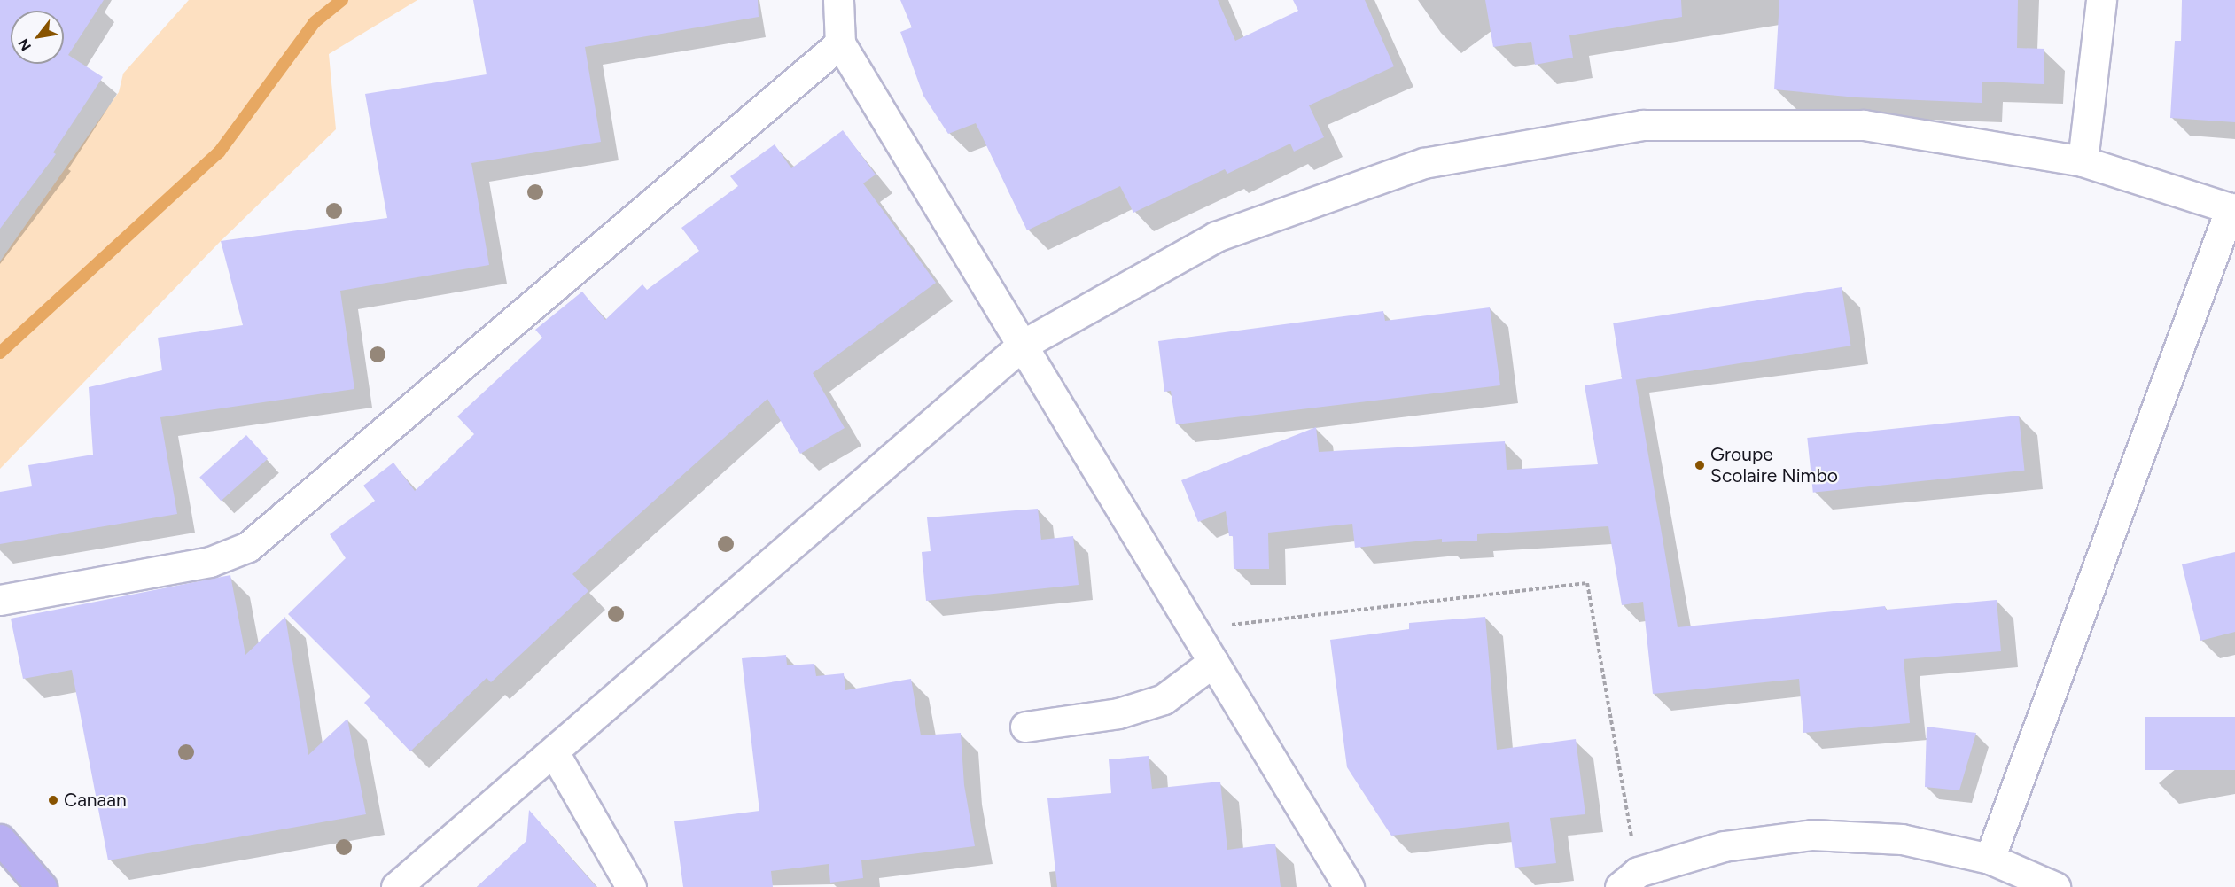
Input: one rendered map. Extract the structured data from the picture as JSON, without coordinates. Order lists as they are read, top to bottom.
{
  "places": ["Groupe Scolaire Nimbo", "Canaan"],
  "north": "bottom left"
}
